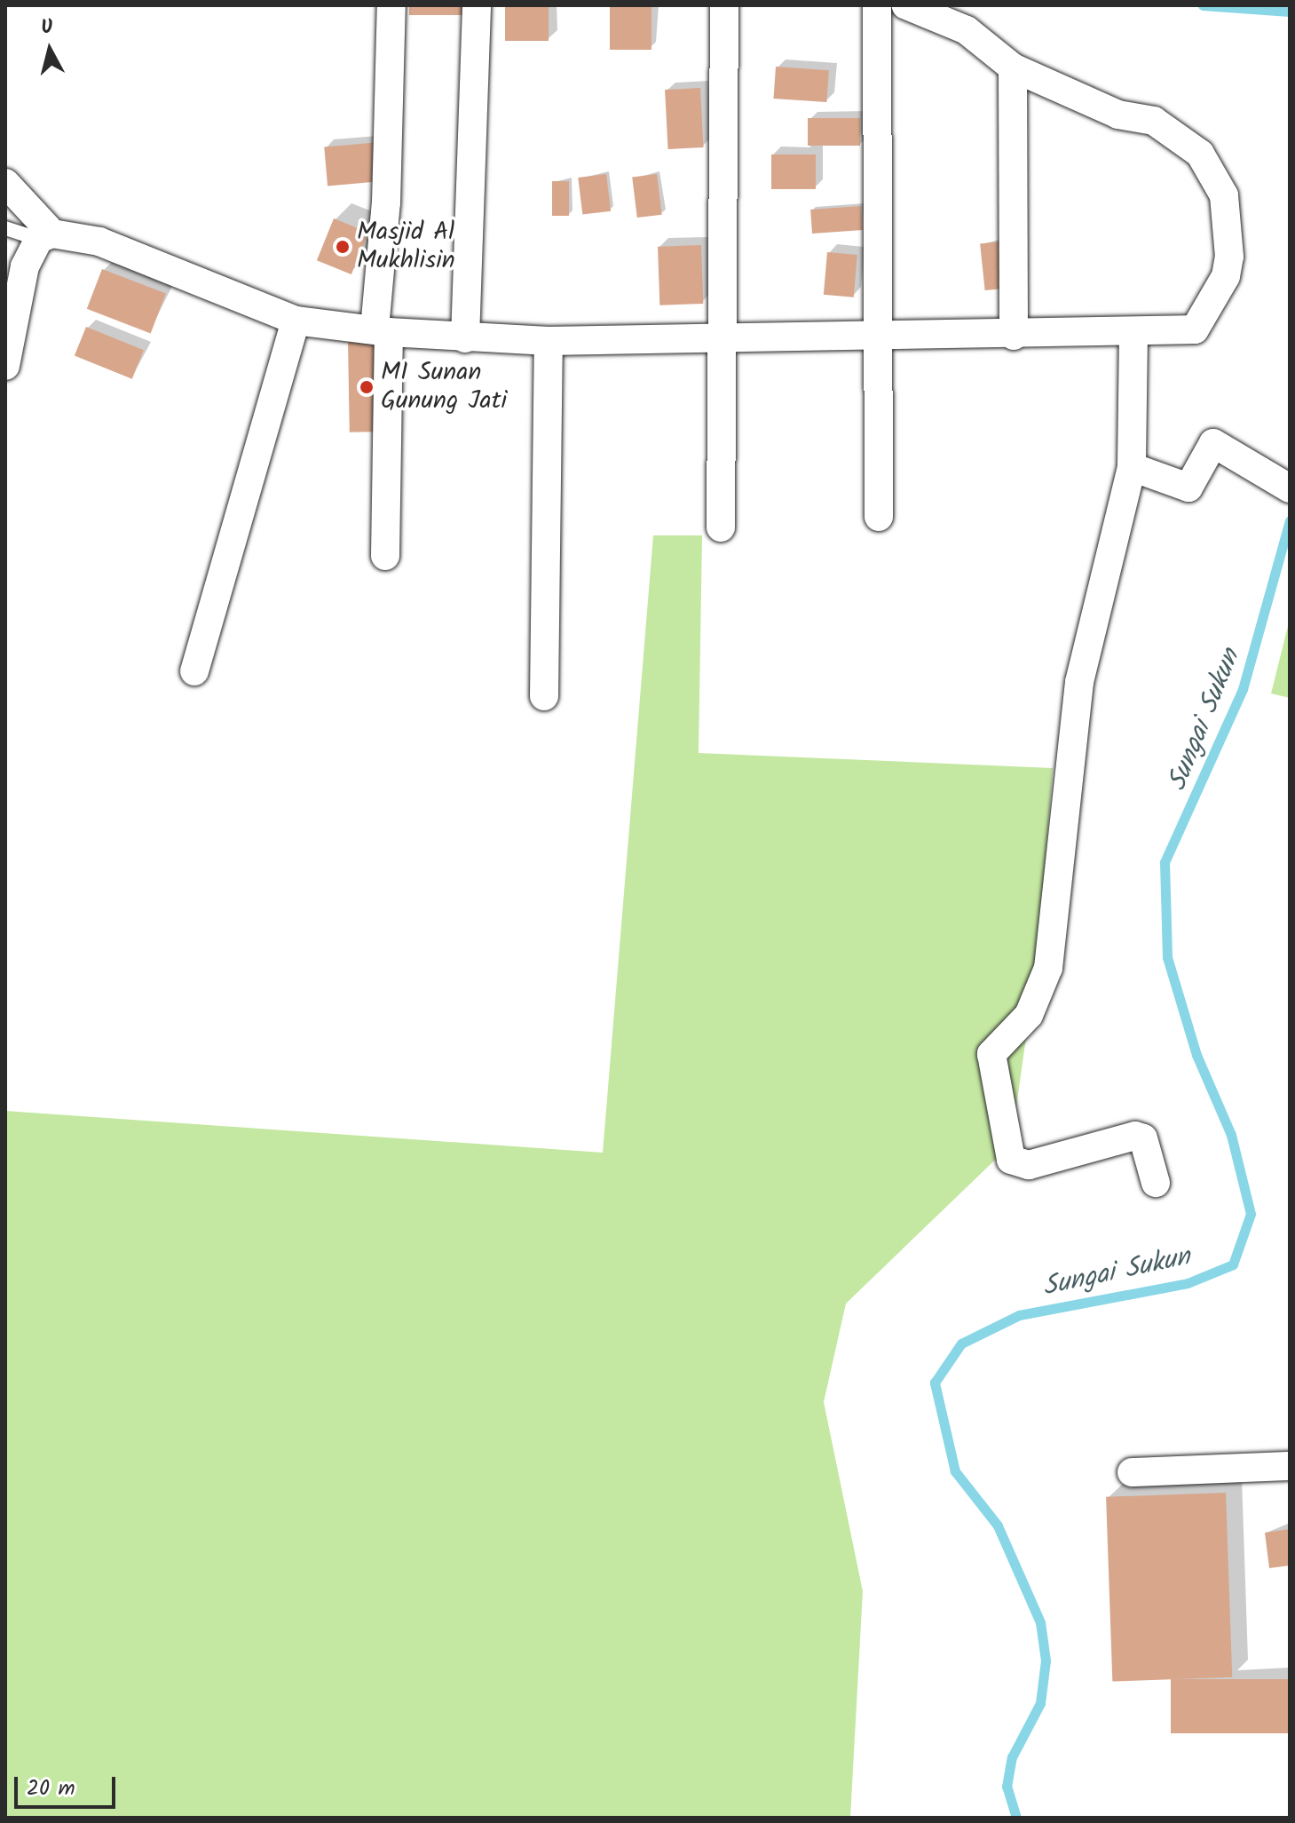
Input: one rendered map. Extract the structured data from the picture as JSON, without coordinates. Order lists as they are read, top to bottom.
{
  "water": ["Sungai Sukun"],
  "places": ["Masjid Al Mukhlisin", "MI Sunan Gunung Jati"],
  "scale_bar": "20 m",
  "north": "top"
}
